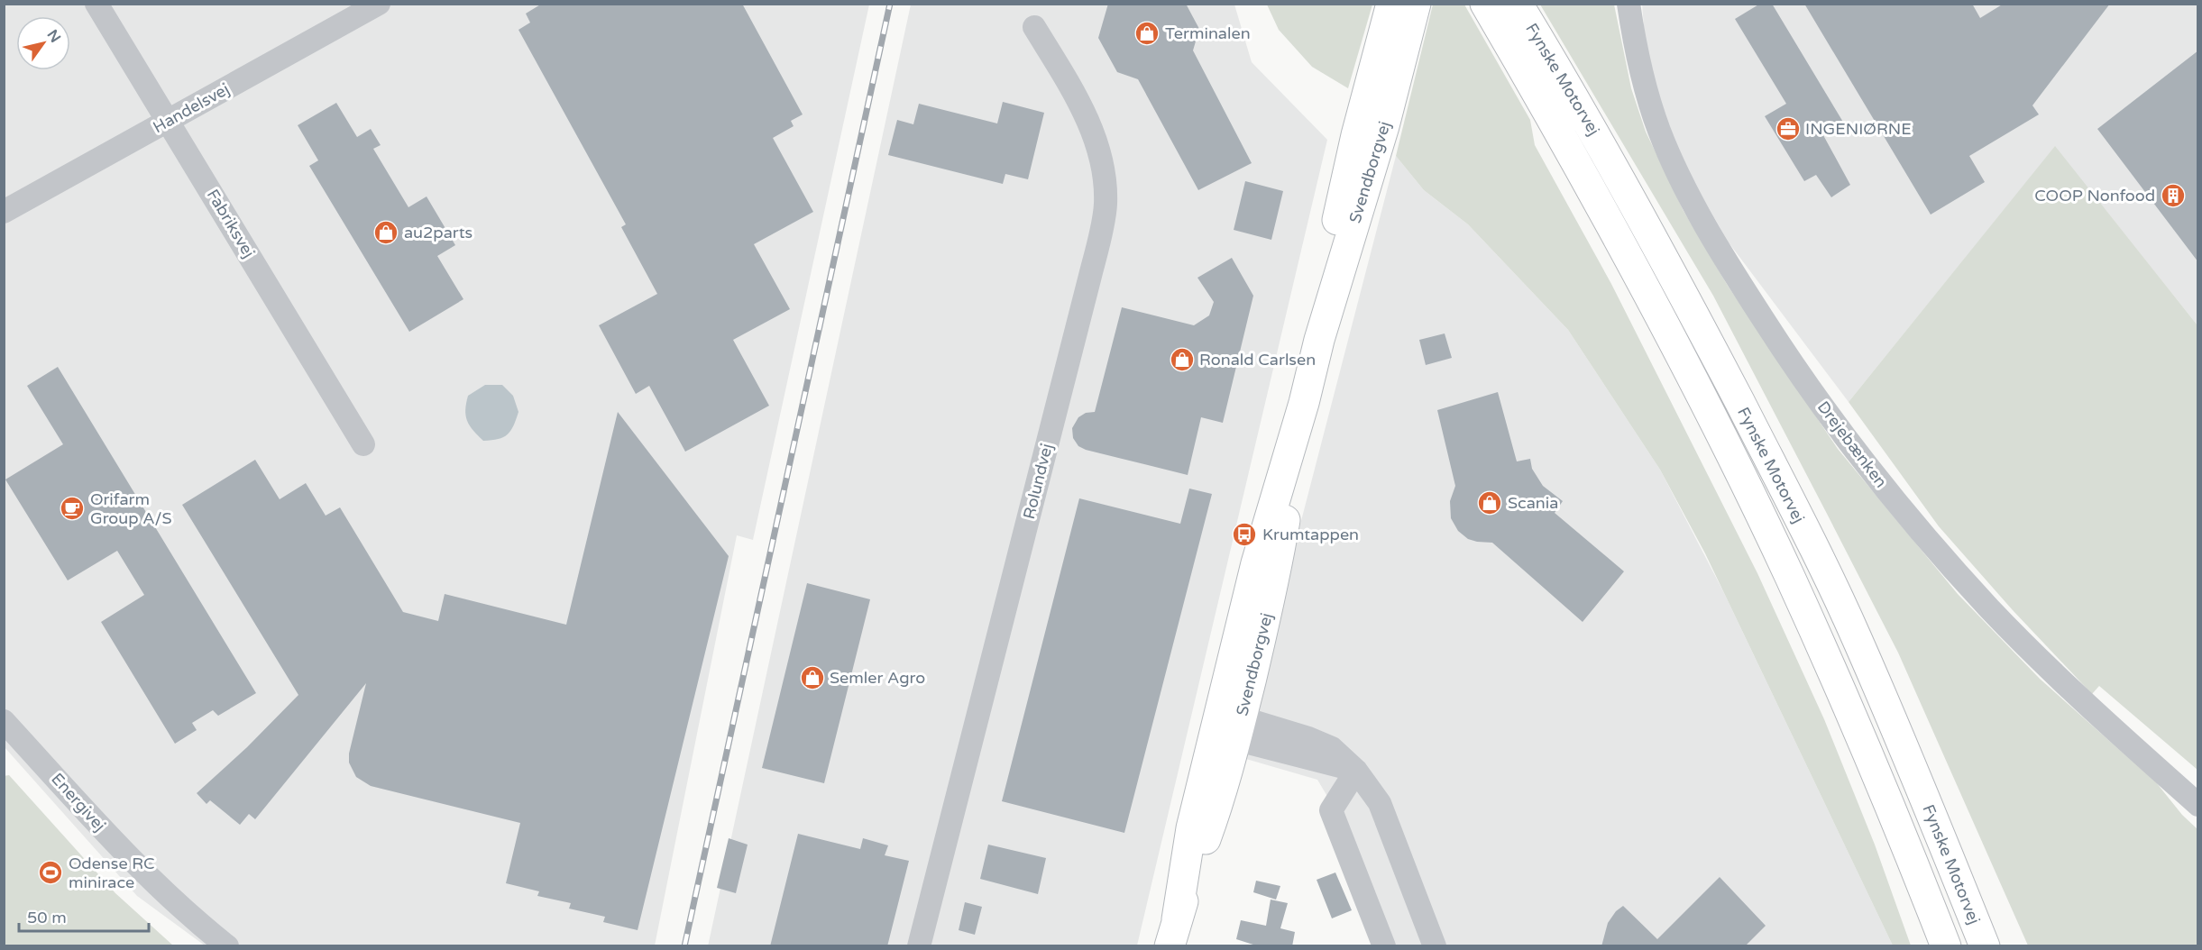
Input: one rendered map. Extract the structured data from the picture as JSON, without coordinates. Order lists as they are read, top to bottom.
{
  "streets": {
    "main road": ["Fynske Motorvej", "Svendborgvej"],
    "street": [
      "Handelsvej",
      "Fabriksvej",
      "Drejebænken",
      "Rolundvej",
      "Energivej"
    ]
  },
  "crossings": [
    ["Handelsvej", "Fabriksvej"]
  ],
  "places": {
    "shop": [
      "Terminalen",
      "au2parts",
      "Ronald Carlsen",
      "Scania",
      "Semler Agro"
    ],
    "office": ["INGENIØRNE"],
    "building": ["COOP Nonfood"],
    "cafe": ["Orifarm Group A/S"],
    "bus stop": ["Krumtappen"],
    "sports": ["Odense RC minirace"]
  },
  "scale_bar": "50 m",
  "north": "top right"
}
